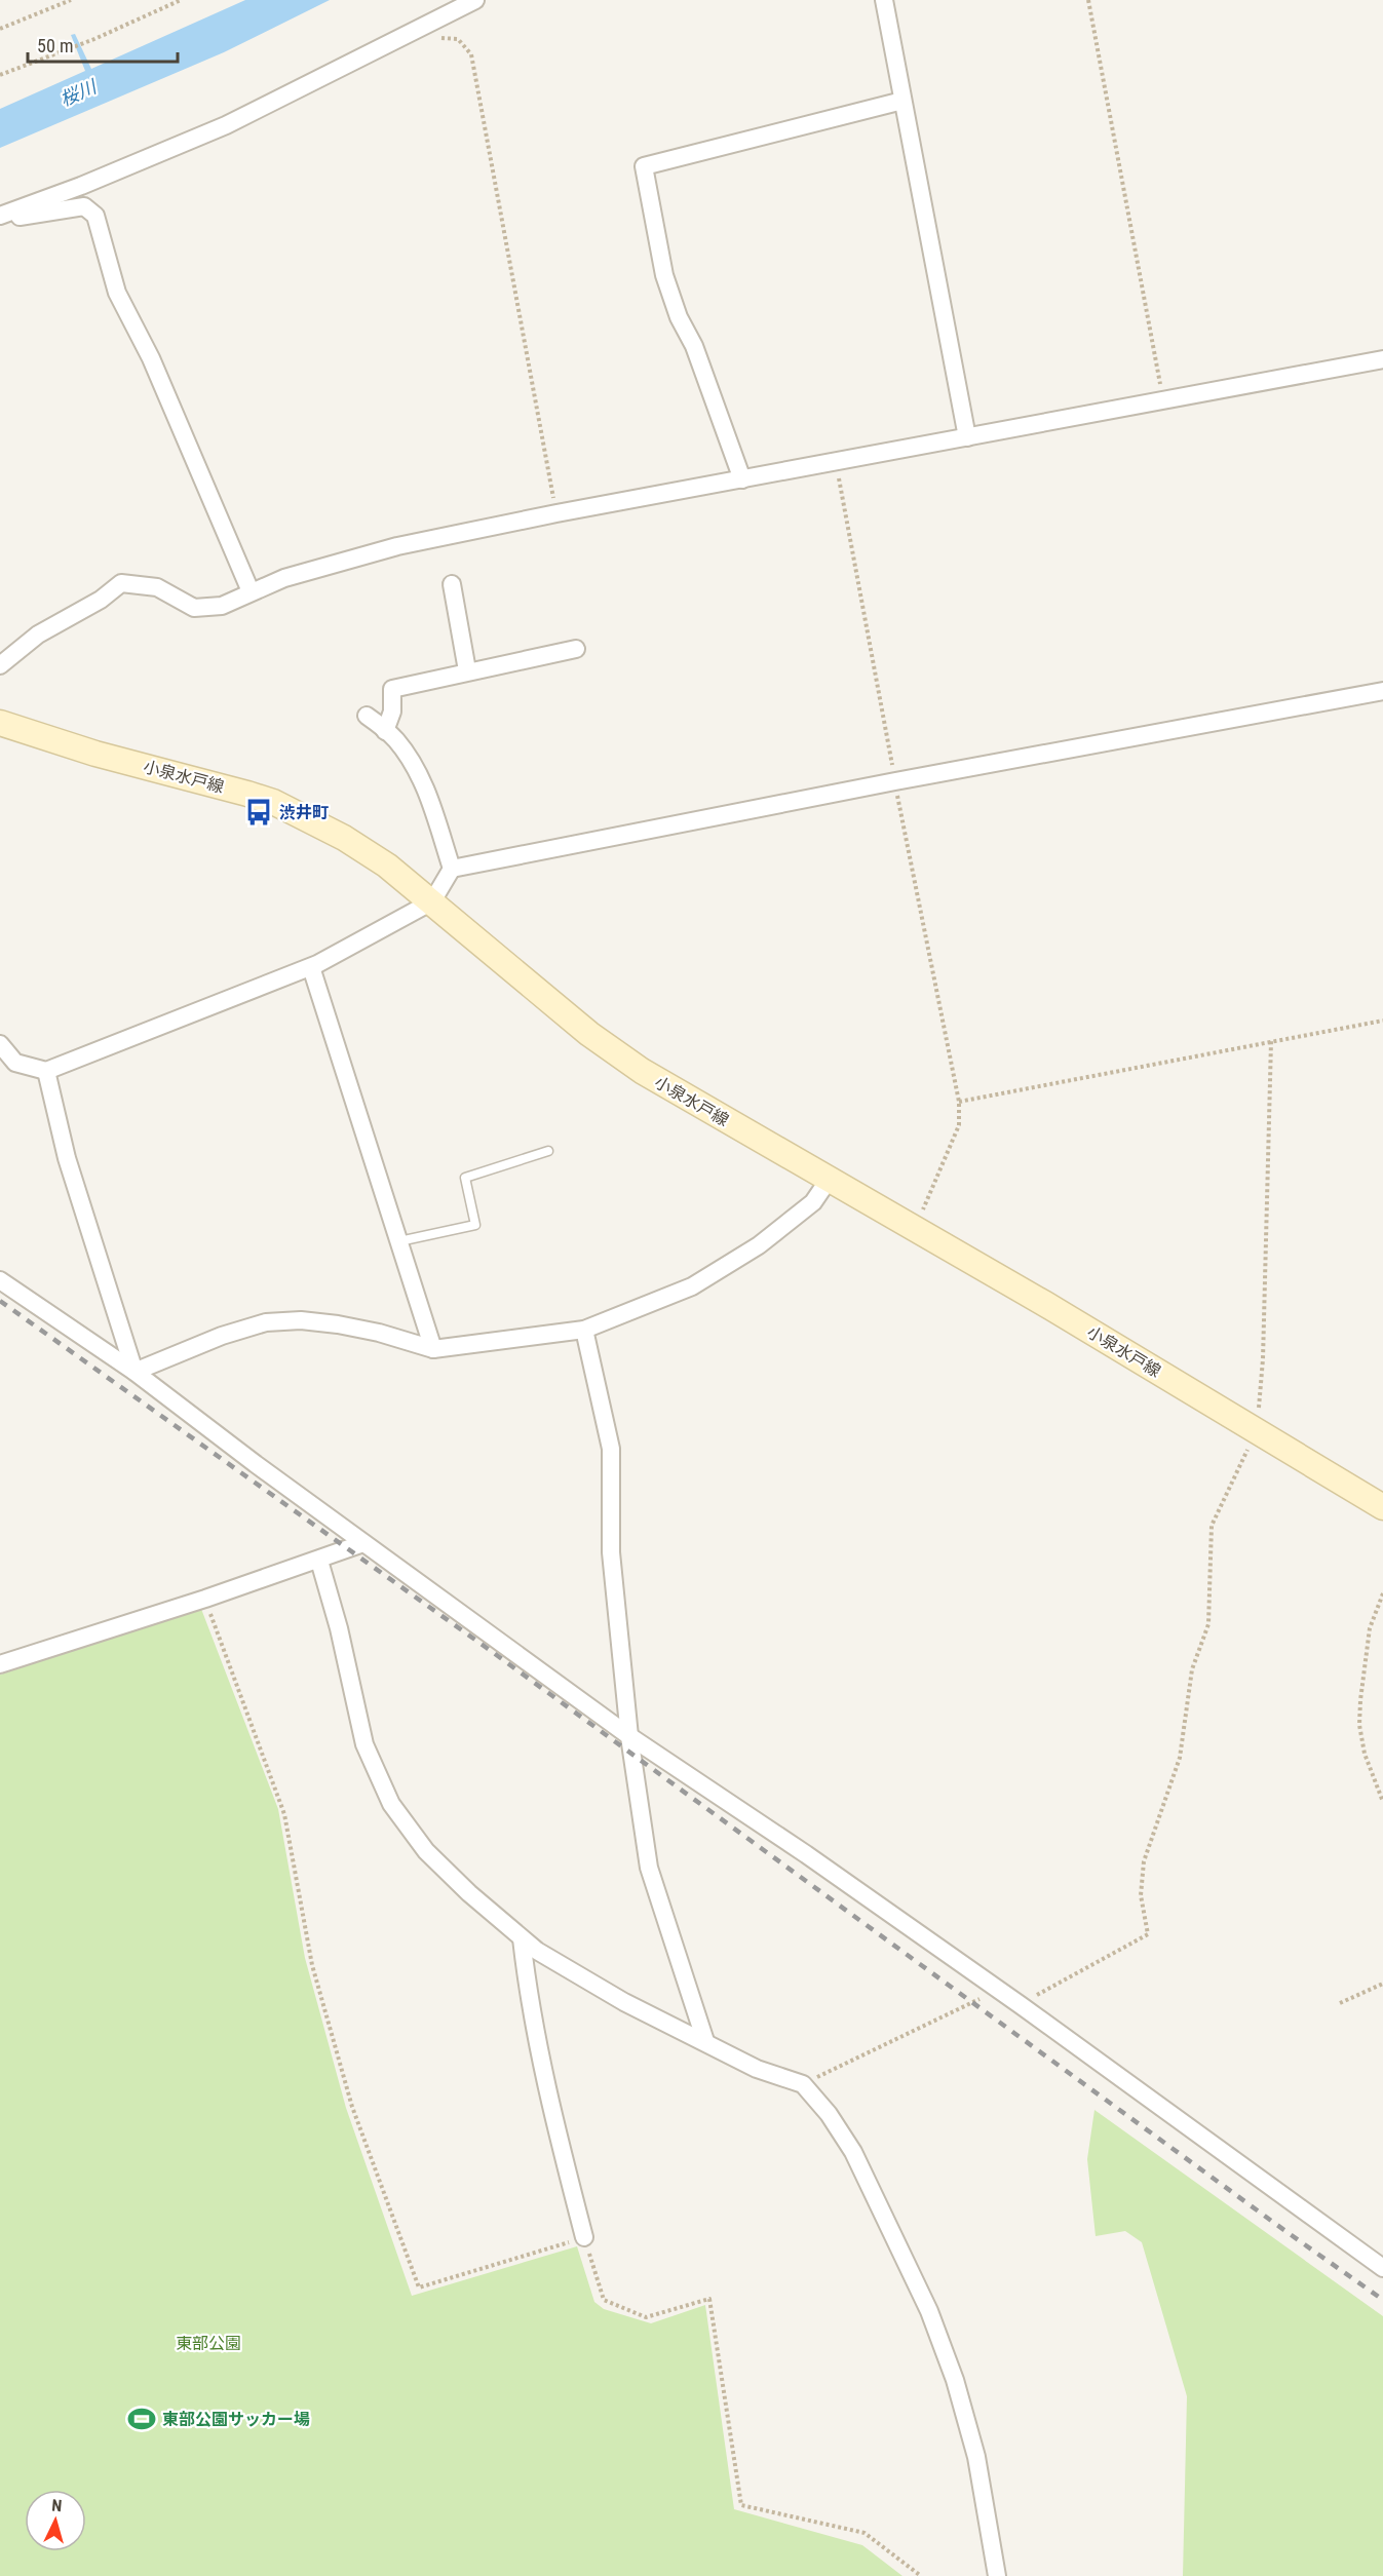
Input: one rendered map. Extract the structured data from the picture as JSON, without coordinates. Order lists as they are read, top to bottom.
{
  "streets": {
    "main road": ["小泉水戸線"]
  },
  "water": ["桜川"],
  "parks": ["東部公園"],
  "places": {
    "bus stop": ["渋井町"],
    "sports": ["東部公園サッカー場"]
  },
  "scale_bar": "50 m",
  "north": "top"
}
